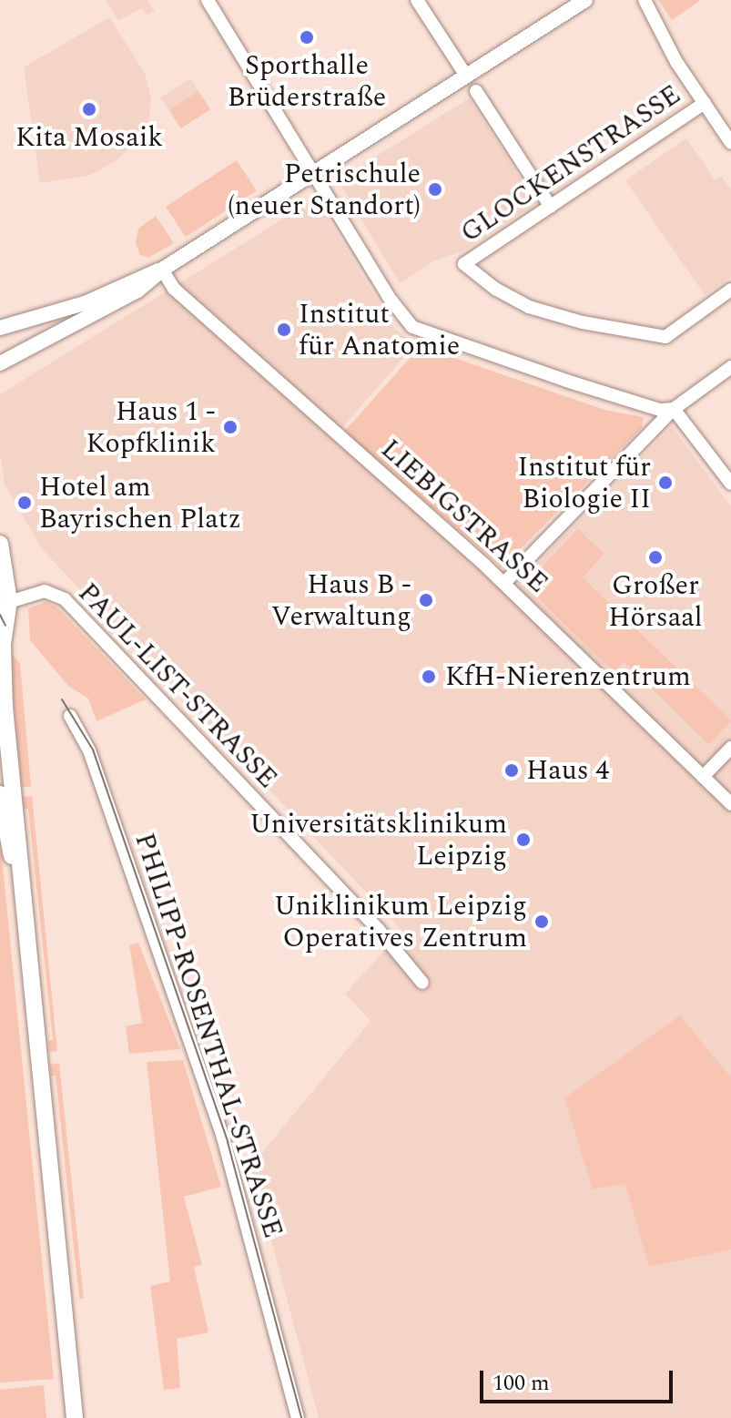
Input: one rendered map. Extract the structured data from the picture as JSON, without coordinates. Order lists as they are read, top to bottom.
{
  "streets": {
    "street": [
      "GLOCKENSTRASSE",
      "LIEBIGSTRASSE",
      "PAUL-LIST-STRASSE",
      "PHILIPP-ROSENTHAL-STRASSE"
    ]
  },
  "places": [
    "Sporthalle Brüderstraße",
    "Kita Mosaik",
    "Petrischule (neuer Standort)",
    "Institut für Anatomie",
    "Haus 1 - Kopfklinik",
    "Institut für Biologie II",
    "Hotel am Bayrischen Platz",
    "Großer Hörsaal",
    "Haus B - Verwaltung",
    "KfH-Nierenzentrum",
    "Haus 4",
    "Universitätsklinikum Leipzig",
    "Uniklinikum Leipzig Operatives Zentrum"
  ],
  "scale_bar": "100 m"
}
